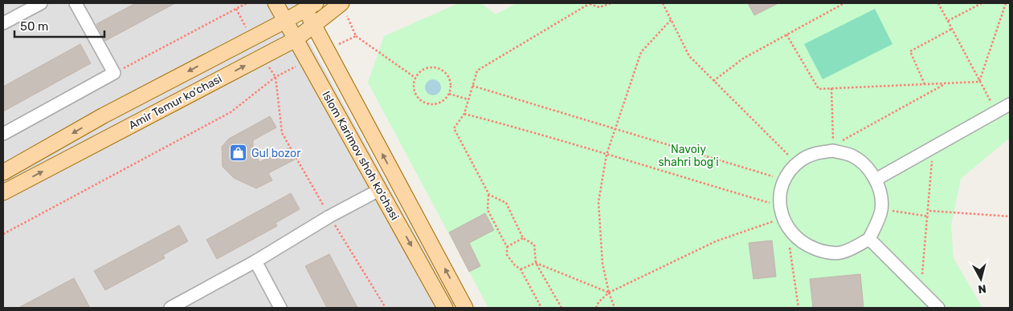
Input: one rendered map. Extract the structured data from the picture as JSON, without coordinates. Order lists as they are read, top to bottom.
{
  "streets": {
    "main road": ["Amir Temur ko‘chasi", "Islom Karimov shoh ko'chasi"]
  },
  "crossings": [
    ["Amir Temur ko‘chasi", "Islom Karimov shoh ko'chasi"]
  ],
  "parks": ["Navoiy shahri bog'i"],
  "places": {
    "shop": ["Gul bozor"]
  },
  "scale_bar": "50 m",
  "north": "bottom"
}
